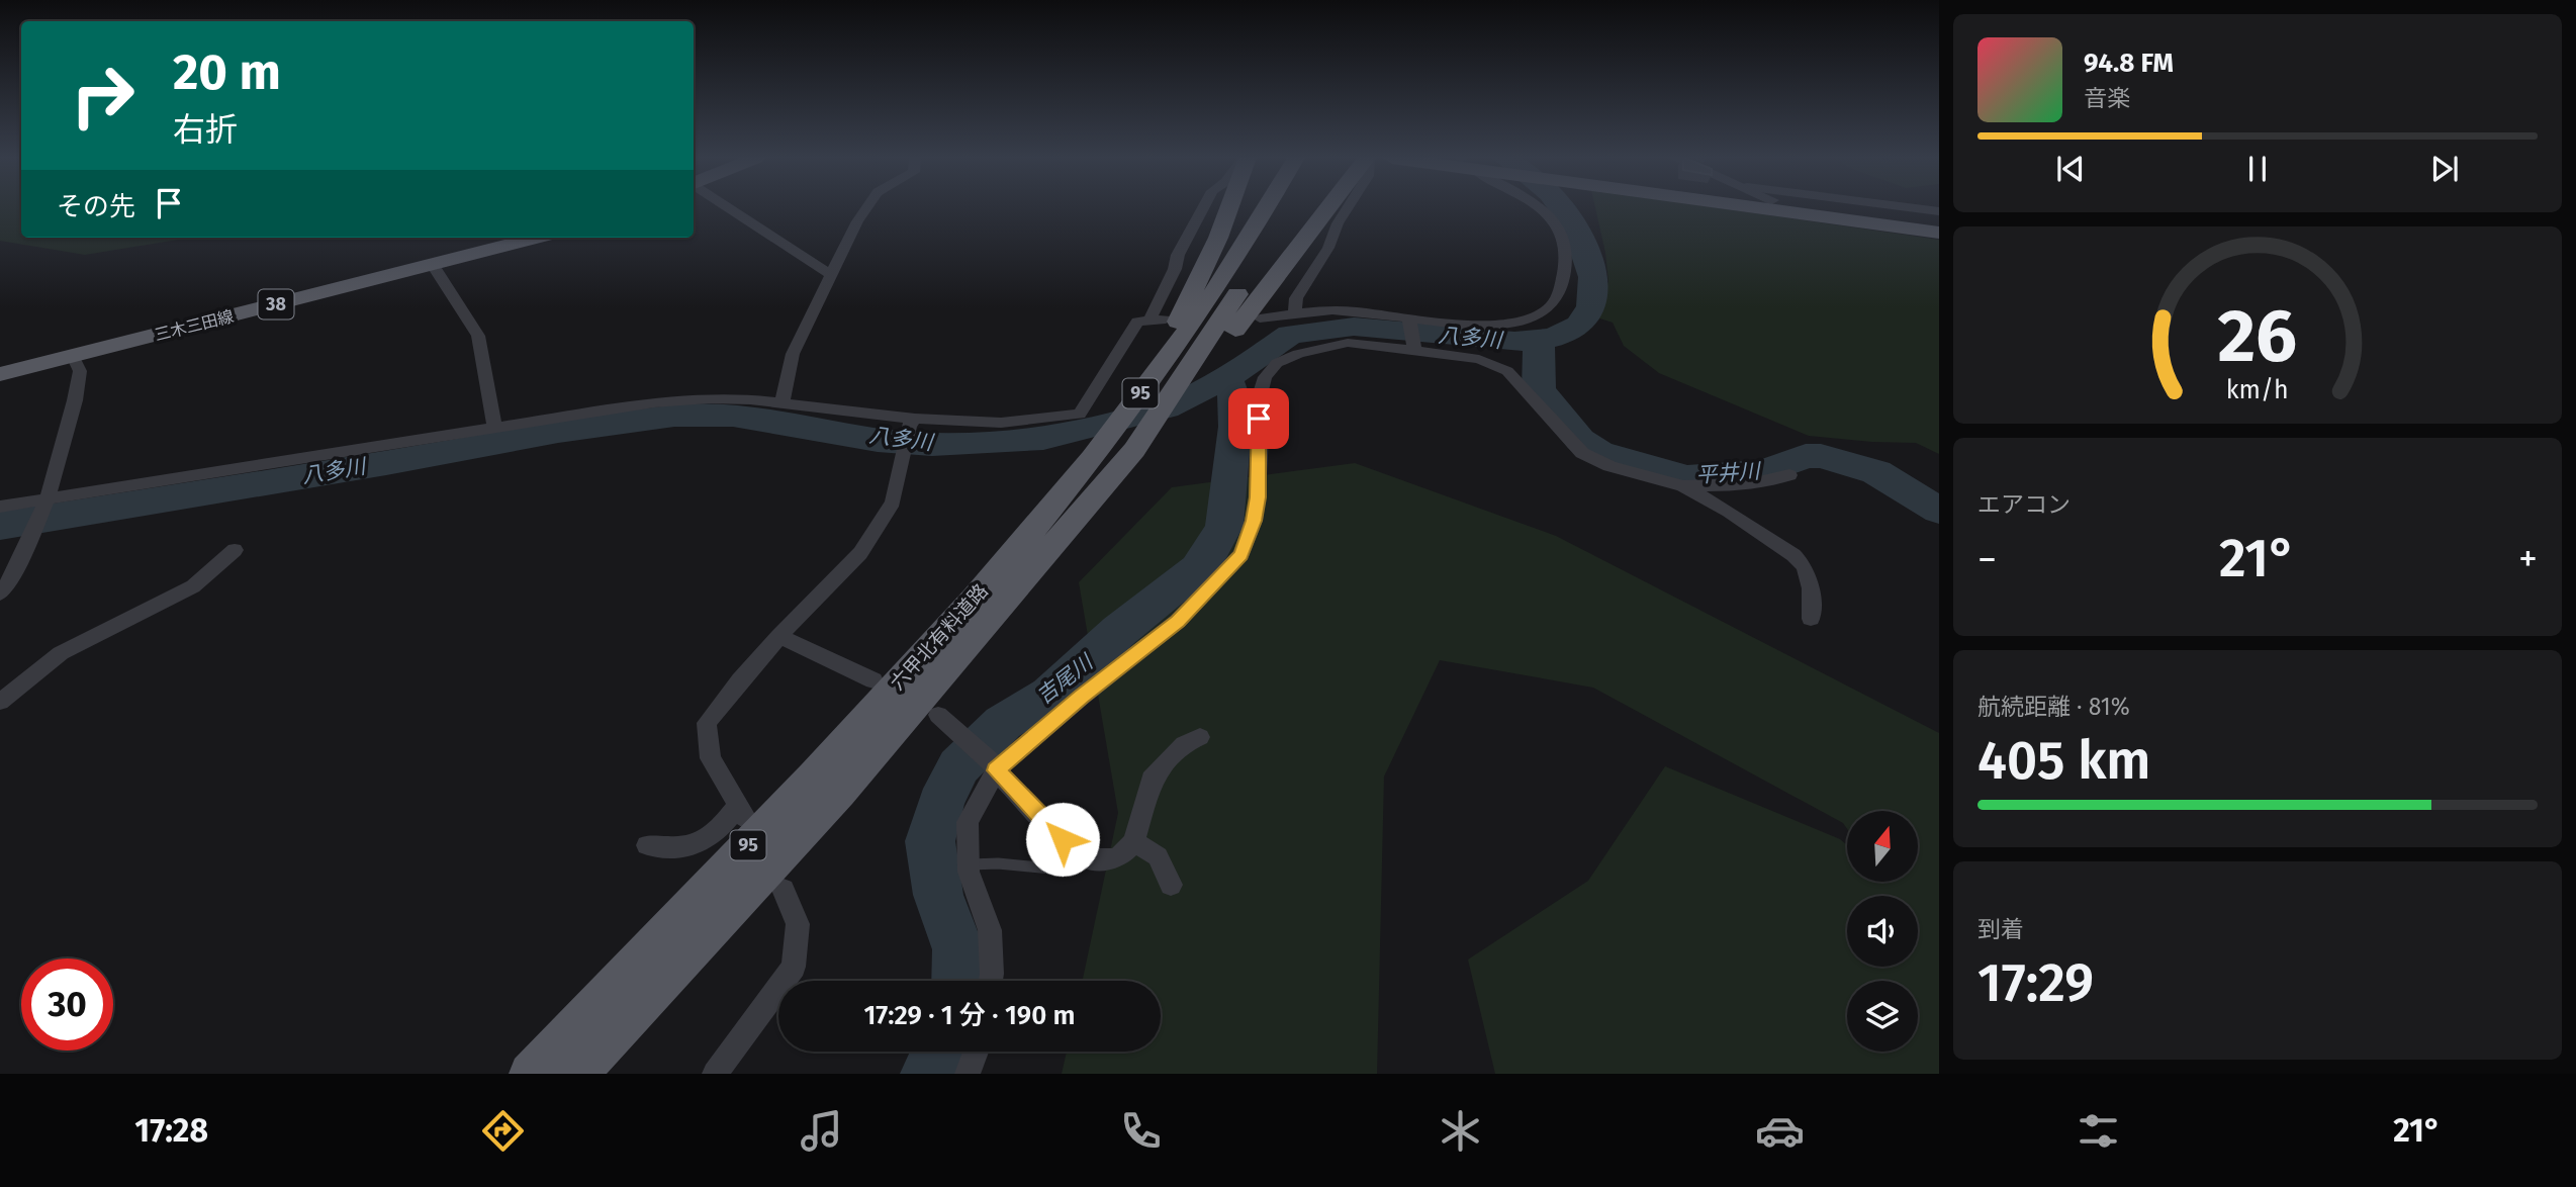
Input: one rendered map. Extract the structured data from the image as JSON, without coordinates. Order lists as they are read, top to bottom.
{
  "streets": {
    "main road": [
      "38",
      "三木三田線",
      "95",
      "六甲北有料道路"
    ]
  },
  "water": ["八多川", "平井川", "吉尾川"],
  "north": "top",
  "page": {
    "turn": ["20 m", "右折"],
    "song": ["94.8 FM", "音楽"],
    "then": "その先",
    "tile": [
      "エアコン",
      ["航続距離 · 81%", "405 km"],
      ["到着", "17:29"]
    ],
    "heat": ["−", "21°", "+"],
    "limit": "30",
    "trip": "17:29 · 1 分 · 190 m",
    "tabs": ["17:28", "21°"],
    "gauge": ["26", "km/h"]
  }
}
